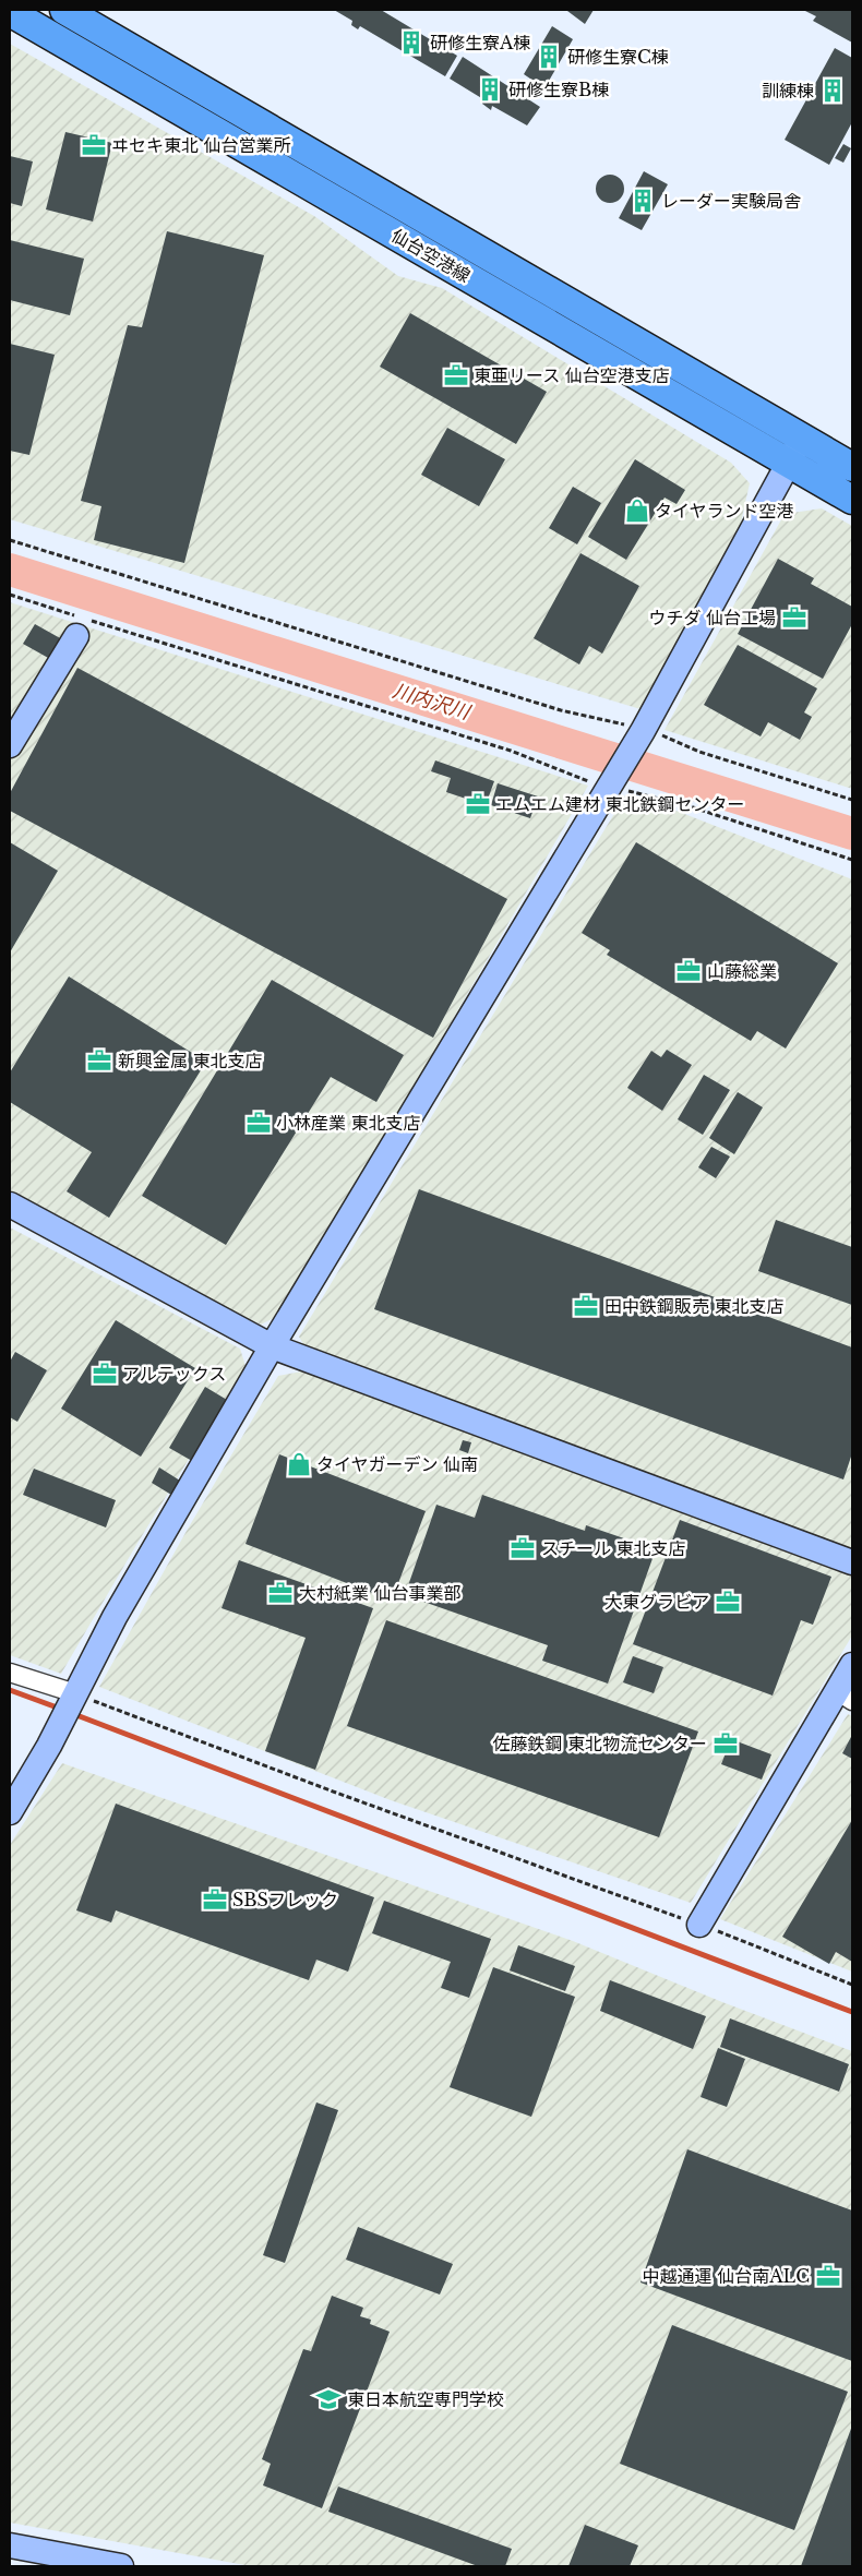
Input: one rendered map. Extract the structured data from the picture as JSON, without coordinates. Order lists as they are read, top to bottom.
{
  "streets": {
    "main road": ["仙台空港線"]
  },
  "water": ["川内沢川"],
  "places": {
    "building": [
      "研修生寮A棟",
      "研修生寮C棟",
      "研修生寮B棟",
      "訓練棟",
      "レーダー実験局舎"
    ],
    "office": [
      "ヰセキ東北 仙台営業所",
      "東亜リース 仙台空港支店",
      "ウチダ 仙台工場",
      "エムエム建材 東北鉄鋼センター",
      "山藤総業",
      "新興金属 東北支店",
      "小林産業 東北支店",
      "田中鉄鋼販売 東北支店",
      "アルテックス",
      "スチール 東北支店",
      "大村紙業 仙台事業部",
      "大東グラビア",
      "佐藤鉄鋼 東北物流センター",
      "SBSフレック",
      "中越通運 仙台南ALC"
    ],
    "shop": ["タイヤランド空港", "タイヤガーデン 仙南"],
    "school or university": ["東日本航空専門学校"]
  }
}
